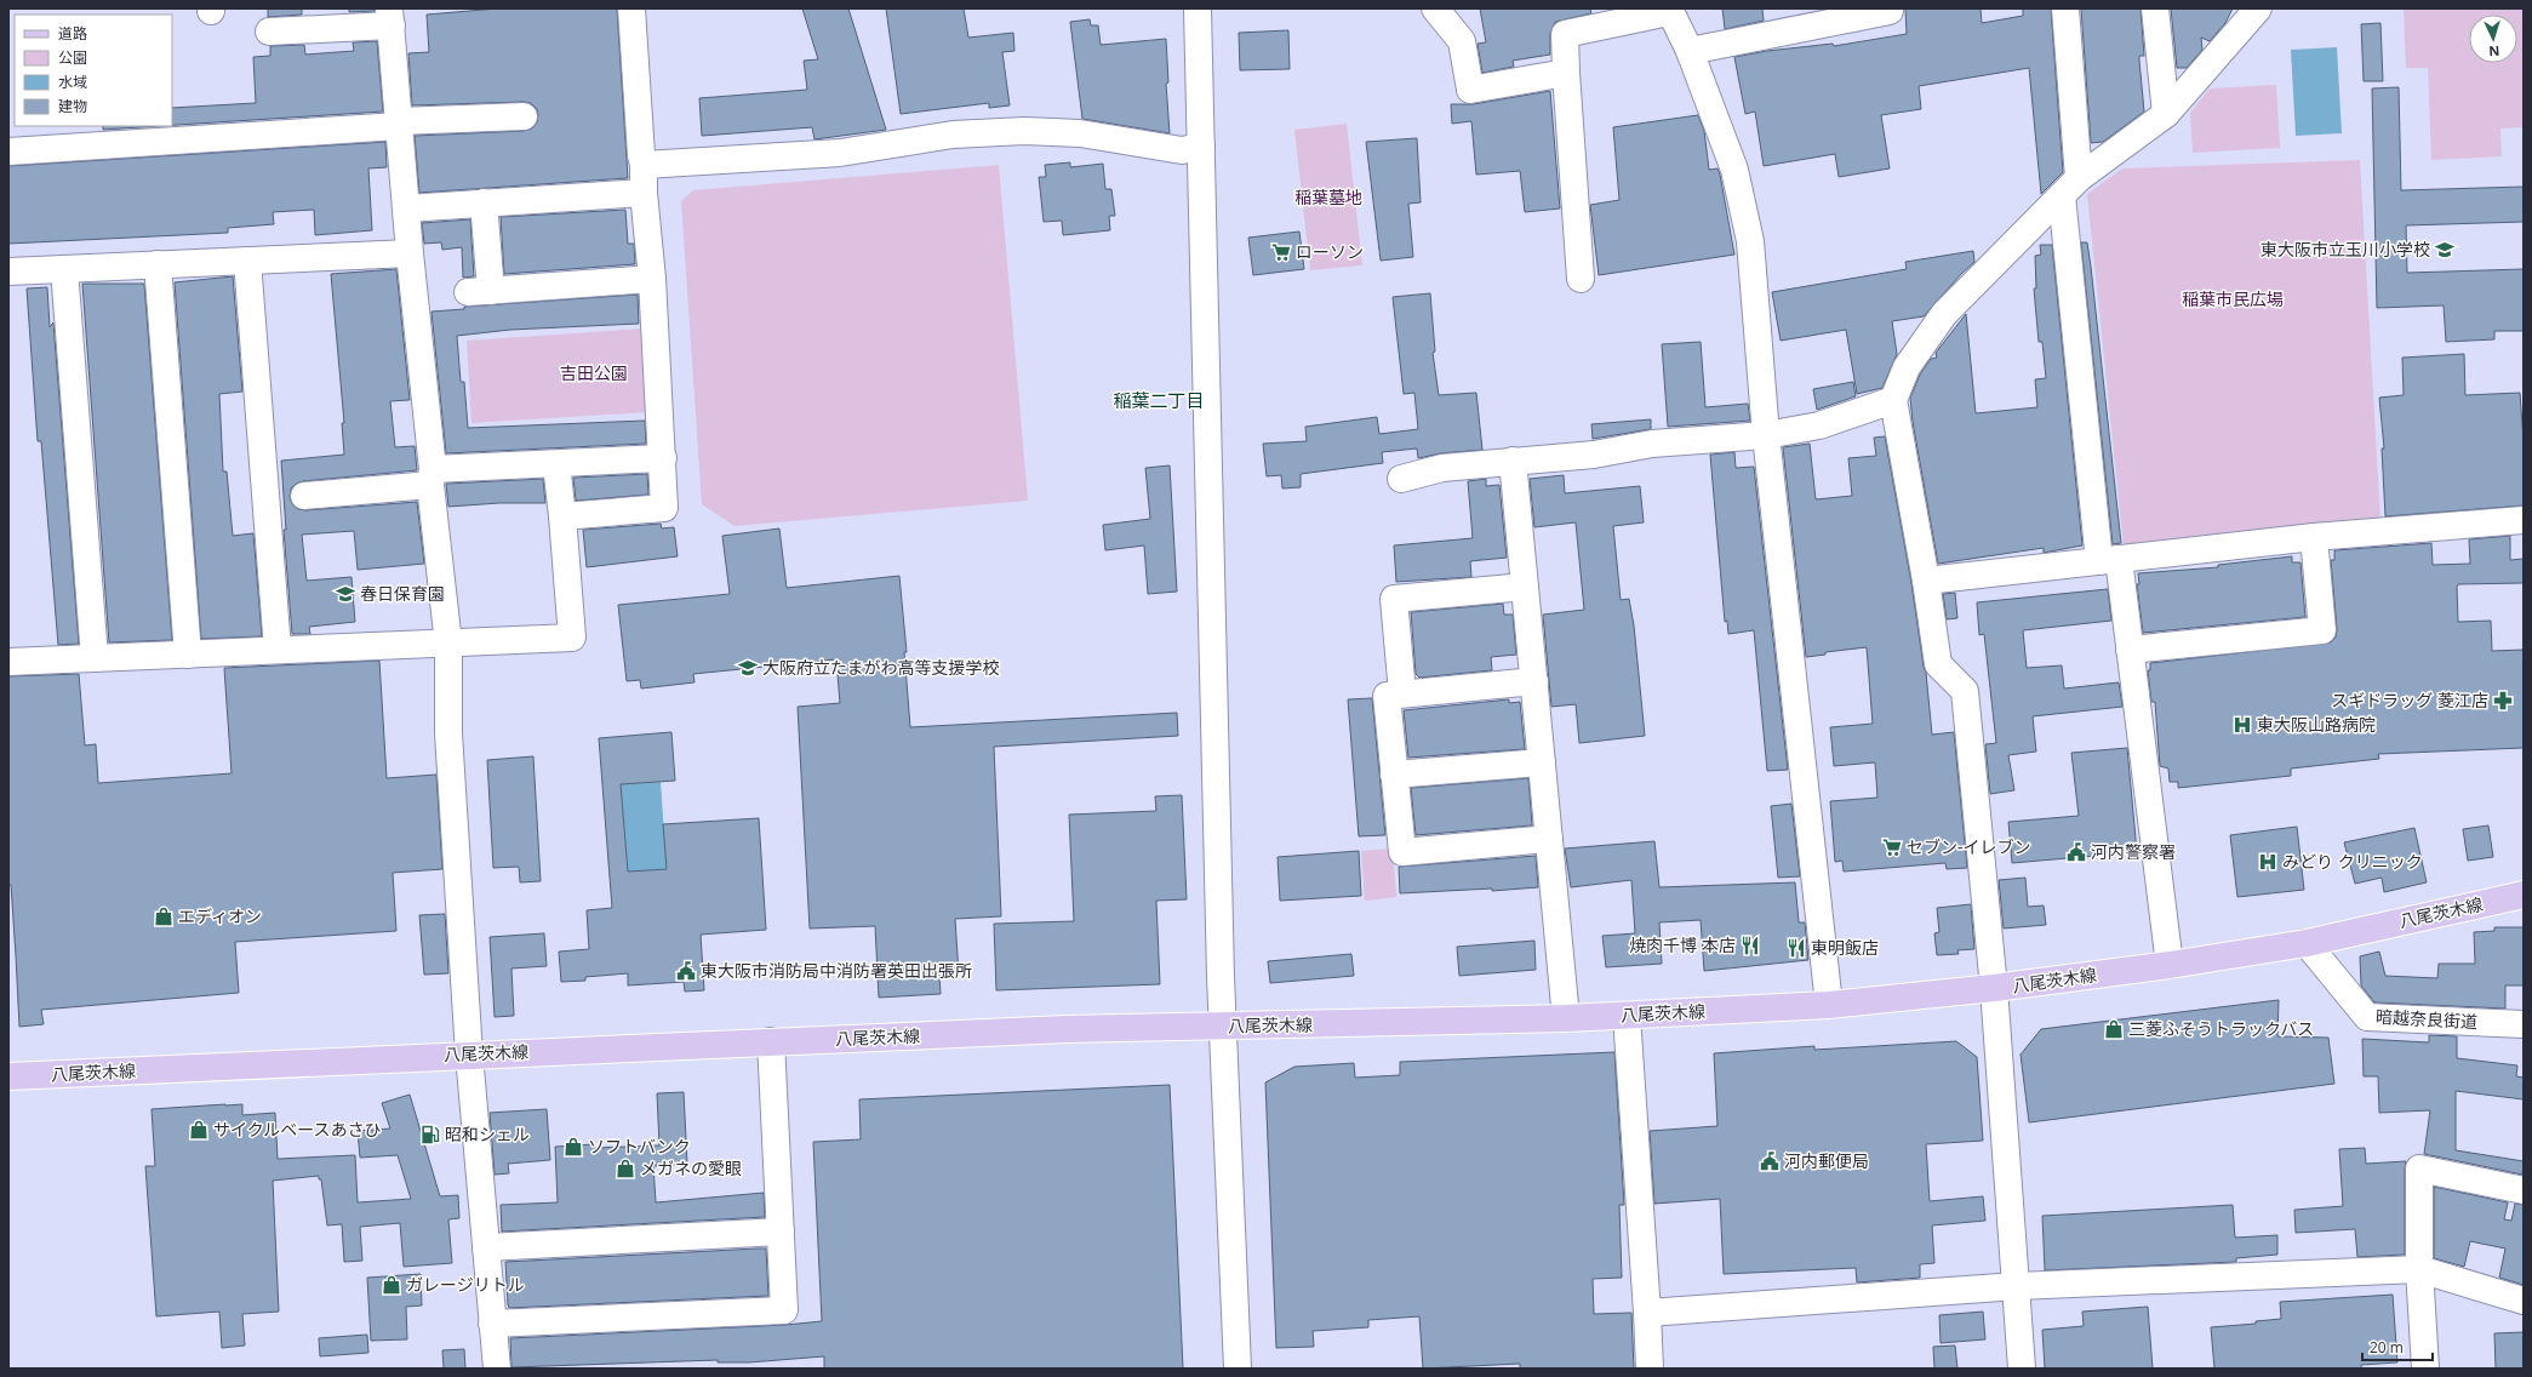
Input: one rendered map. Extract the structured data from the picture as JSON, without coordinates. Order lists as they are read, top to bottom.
{
  "streets": {
    "main road": ["八尾茨木線"],
    "street": ["暗越奈良街道"]
  },
  "crossings": [
    ["八尾茨木線", "暗越奈良街道"]
  ],
  "districts": ["稲葉二丁目"],
  "parks": ["稲葉墓地", "稲葉市民広場", "吉田公園"],
  "places": {
    "school or university": ["東大阪市立玉川小学校", "春日保育園", "大阪府立たまがわ高等支援学校"],
    "supermarket": ["ローソン", "セブン-イレブン"],
    "pharmacy": ["スギドラッグ 菱江店"],
    "hospital": ["東大阪山路病院", "みどり クリニック"],
    "public building": ["河内警察署", "東大阪市消防局中消防署英田出張所", "河内郵便局"],
    "shop": [
      "エディオン",
      "三菱ふそうトラックバス",
      "サイクルベースあさひ",
      "ソフトバンク",
      "メガネの愛眼",
      "ガレージリトル"
    ],
    "restaurant": ["焼肉千博 本店", "東明飯店"],
    "fuel station": ["昭和シェル"]
  },
  "legend": [
    "道路",
    "公園",
    "水域",
    "建物"
  ],
  "scale_bar": "20 m",
  "north": "bottom"
}
